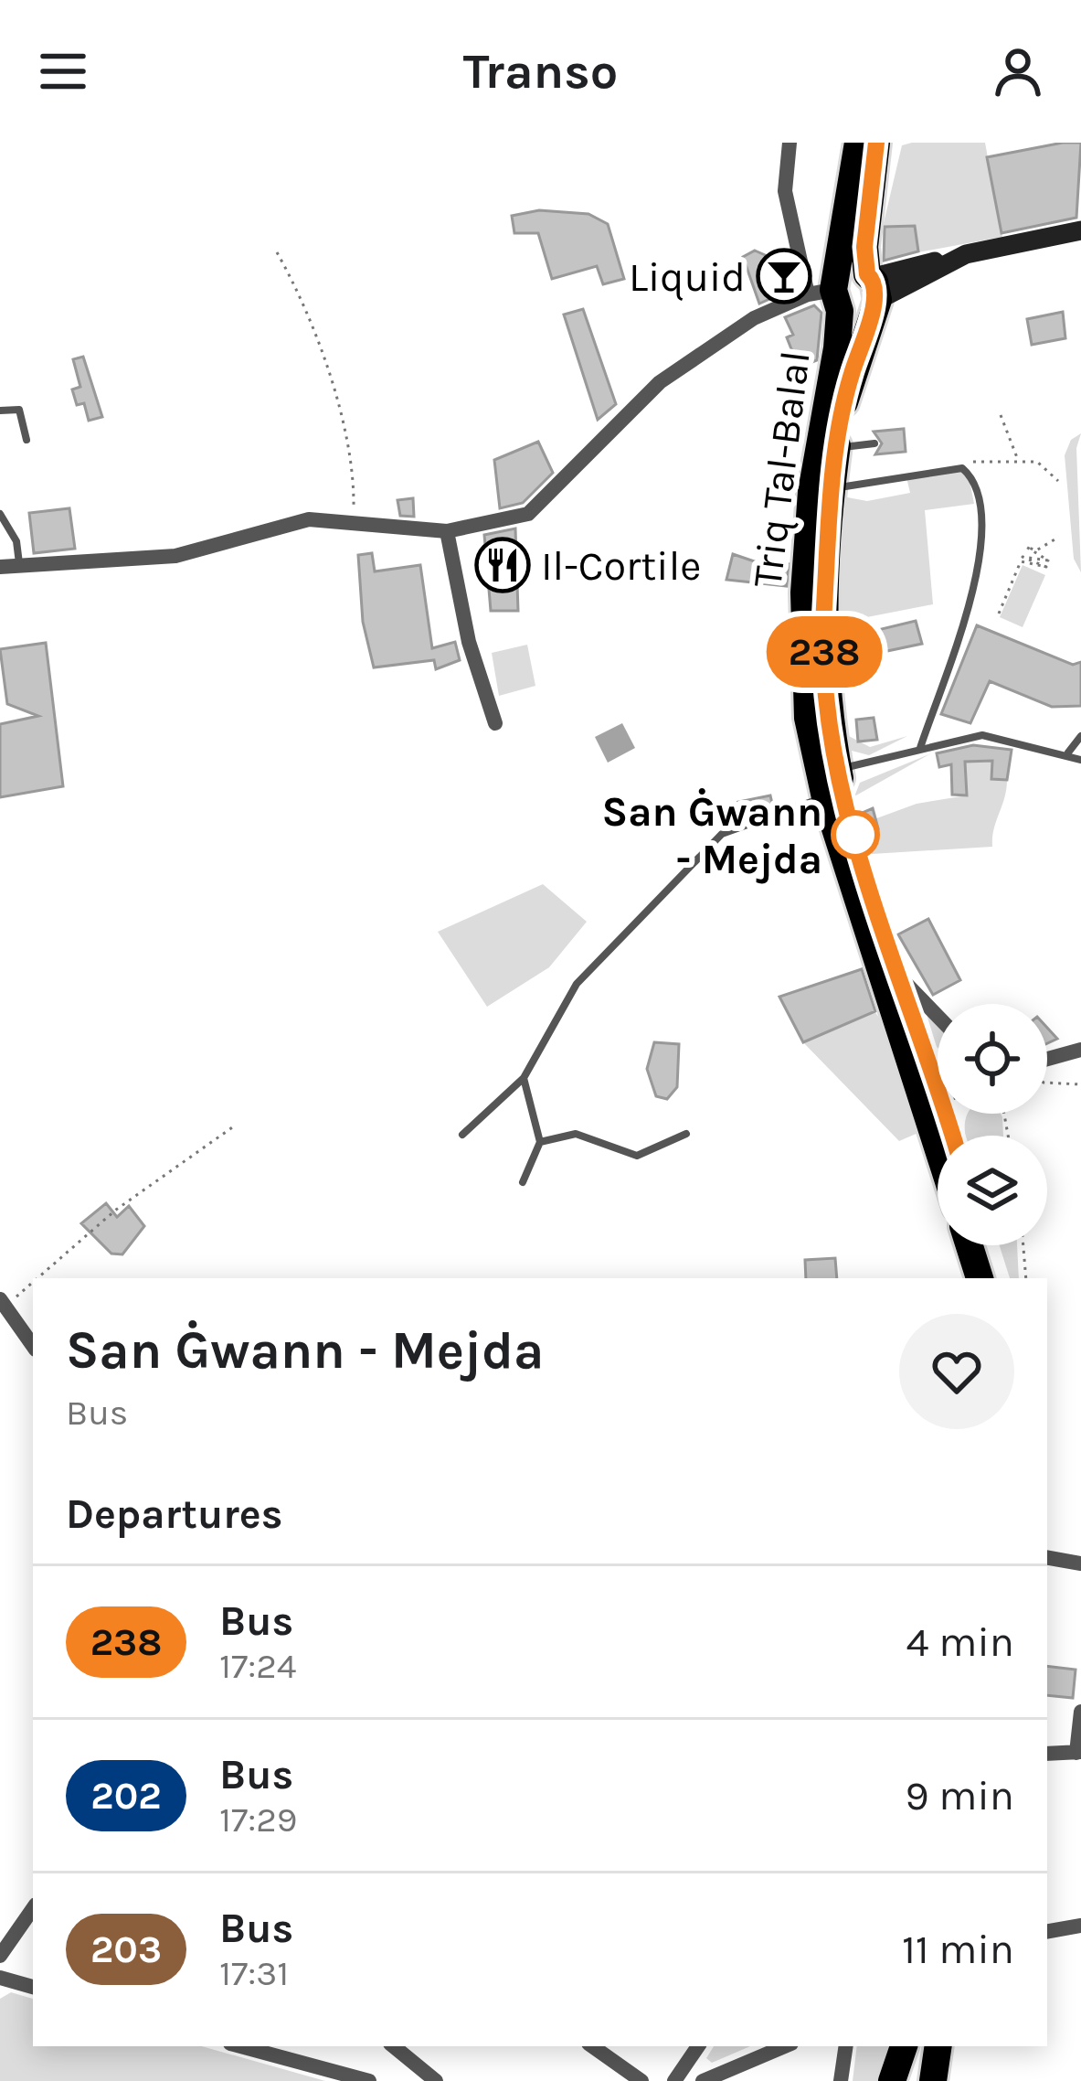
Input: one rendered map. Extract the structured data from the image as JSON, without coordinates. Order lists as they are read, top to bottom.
{
  "streets": {
    "highway": ["Triq Tal-Balal"]
  },
  "places": {
    "bar": ["Liquid"],
    "restaurant": ["Il-Cortile"],
    "other": ["San Ġwann - Mejda"]
  },
  "lines": ["bus line 238"],
  "page": {
    "header": "Transo",
    "on_map": "238",
    "heading": [
      ["San Ġwann - Mejda", "Bus"],
      "Departures"
    ],
    "list": [
      {
        "mark": "238",
        "name": "Bus",
        "note": "17:24",
        "value": "4 min"
      },
      {
        "mark": "202",
        "name": "Bus",
        "note": "17:29",
        "value": "9 min"
      },
      {
        "mark": "203",
        "name": "Bus",
        "note": "17:31",
        "value": "11 min"
      }
    ]
  }
}
